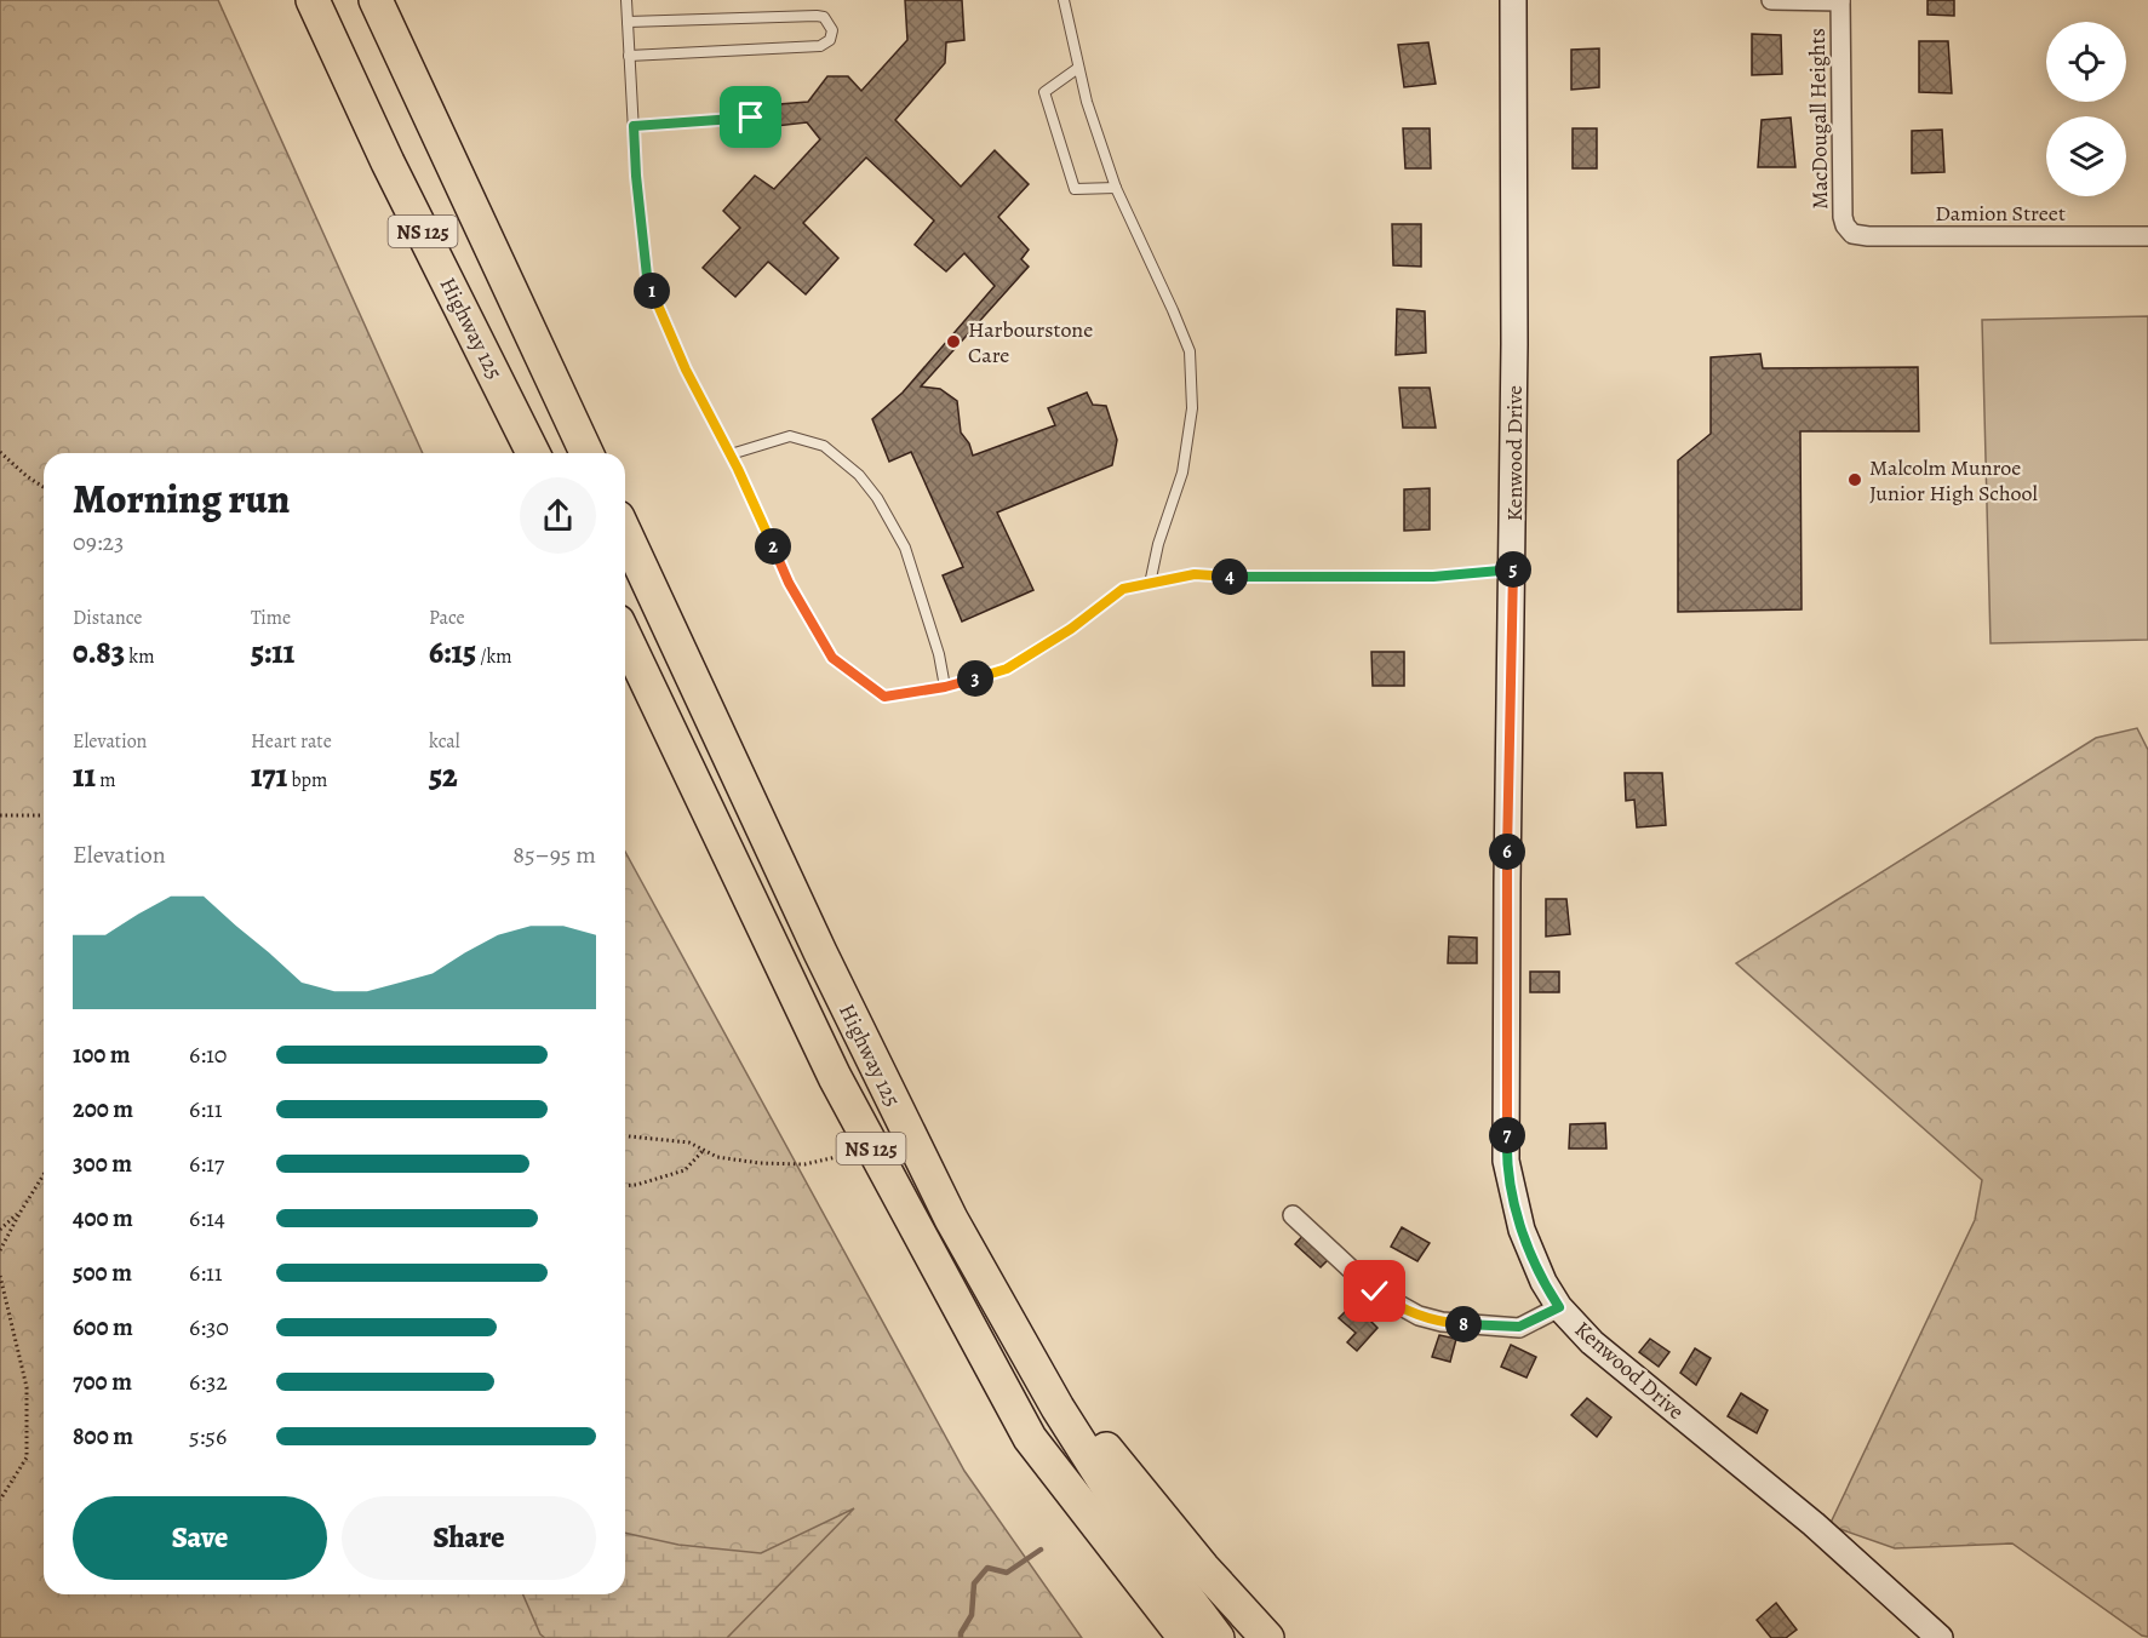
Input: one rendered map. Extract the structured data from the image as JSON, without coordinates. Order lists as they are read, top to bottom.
{
  "streets": {
    "highway": ["NS 125", "Highway 125"],
    "street": ["MacDougall Heights", "Damion Street", "Kenwood Drive"]
  },
  "crossings": [
    ["MacDougall Heights", "Damion Street"]
  ],
  "places": ["Harbourstone Care", "Malcolm Munroe Junior High School"],
  "page": {
    "pins": [
      "1",
      "2",
      "5",
      "4",
      "3",
      "6",
      "7",
      "8"
    ],
    "heading": ["Morning run", "09:23"],
    "stats": [
      ["Distance", "0.83 km"],
      ["Time", "5:11"],
      ["Pace", "6:15 /km"],
      ["Elevation", "11 m"],
      ["Heart rate", "171 bpm"],
      ["kcal", "52"]
    ],
    "chart": ["Elevation", "85–95 m"],
    "list": [
      {
        "name": "100 m",
        "note": "6:10"
      },
      {
        "name": "200 m",
        "note": "6:11"
      },
      {
        "name": "300 m",
        "note": "6:17"
      },
      {
        "name": "400 m",
        "note": "6:14"
      },
      {
        "name": "500 m",
        "note": "6:11"
      },
      {
        "name": "600 m",
        "note": "6:30"
      },
      {
        "name": "700 m",
        "note": "6:32"
      },
      {
        "name": "800 m",
        "note": "5:56"
      }
    ],
    "buttons": ["Save", "Share"]
  }
}
